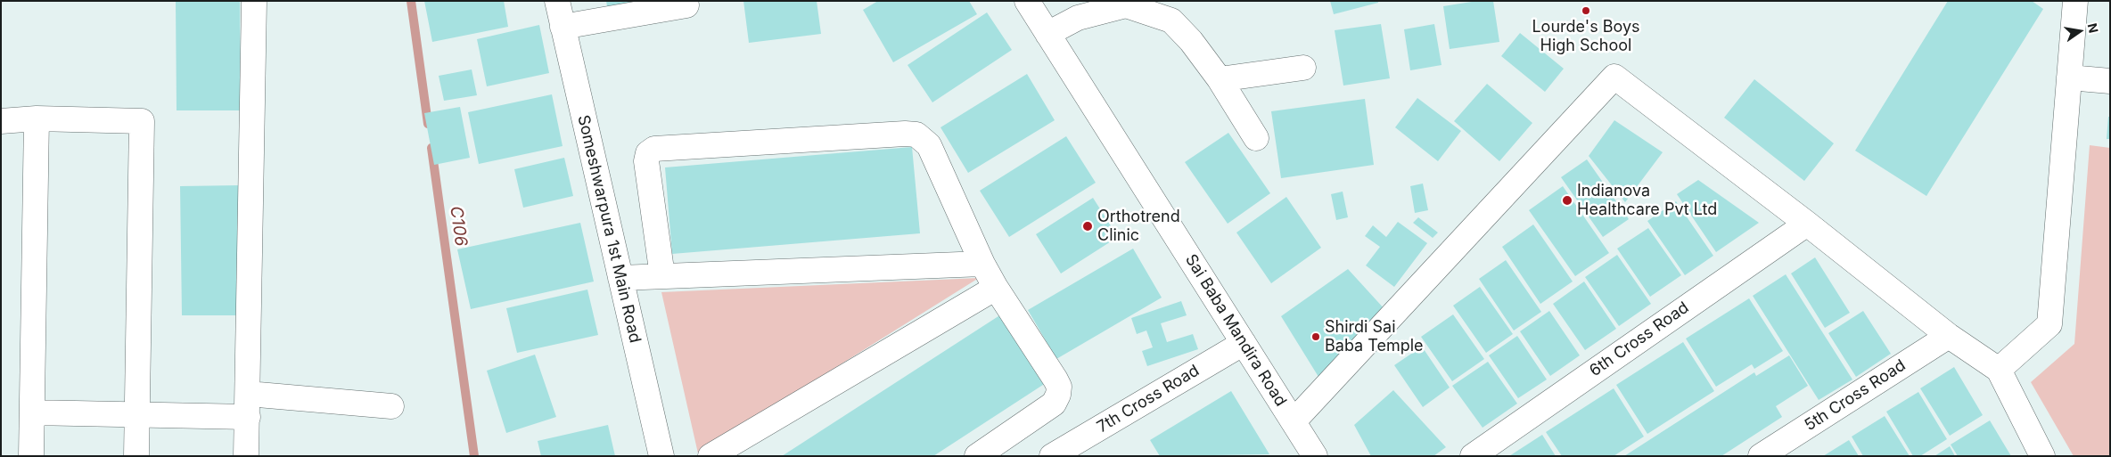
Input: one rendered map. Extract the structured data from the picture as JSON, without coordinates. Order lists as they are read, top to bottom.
{
  "streets": {
    "street": [
      "Someshwarpura 1st Main Road",
      "Sai Baba Mandira Road",
      "6th Cross Road",
      "5th Cross Road",
      "7th Cross Road"
    ]
  },
  "crossings": [
    ["Sai Baba Mandira Road", "7th Cross Road"]
  ],
  "water": ["C106"],
  "places": [
    "Lourde's Boys High School",
    "Indianova Healthcare Pvt Ltd",
    "Orthotrend Clinic",
    "Shirdi Sai Baba Temple"
  ],
  "north": "right"
}
